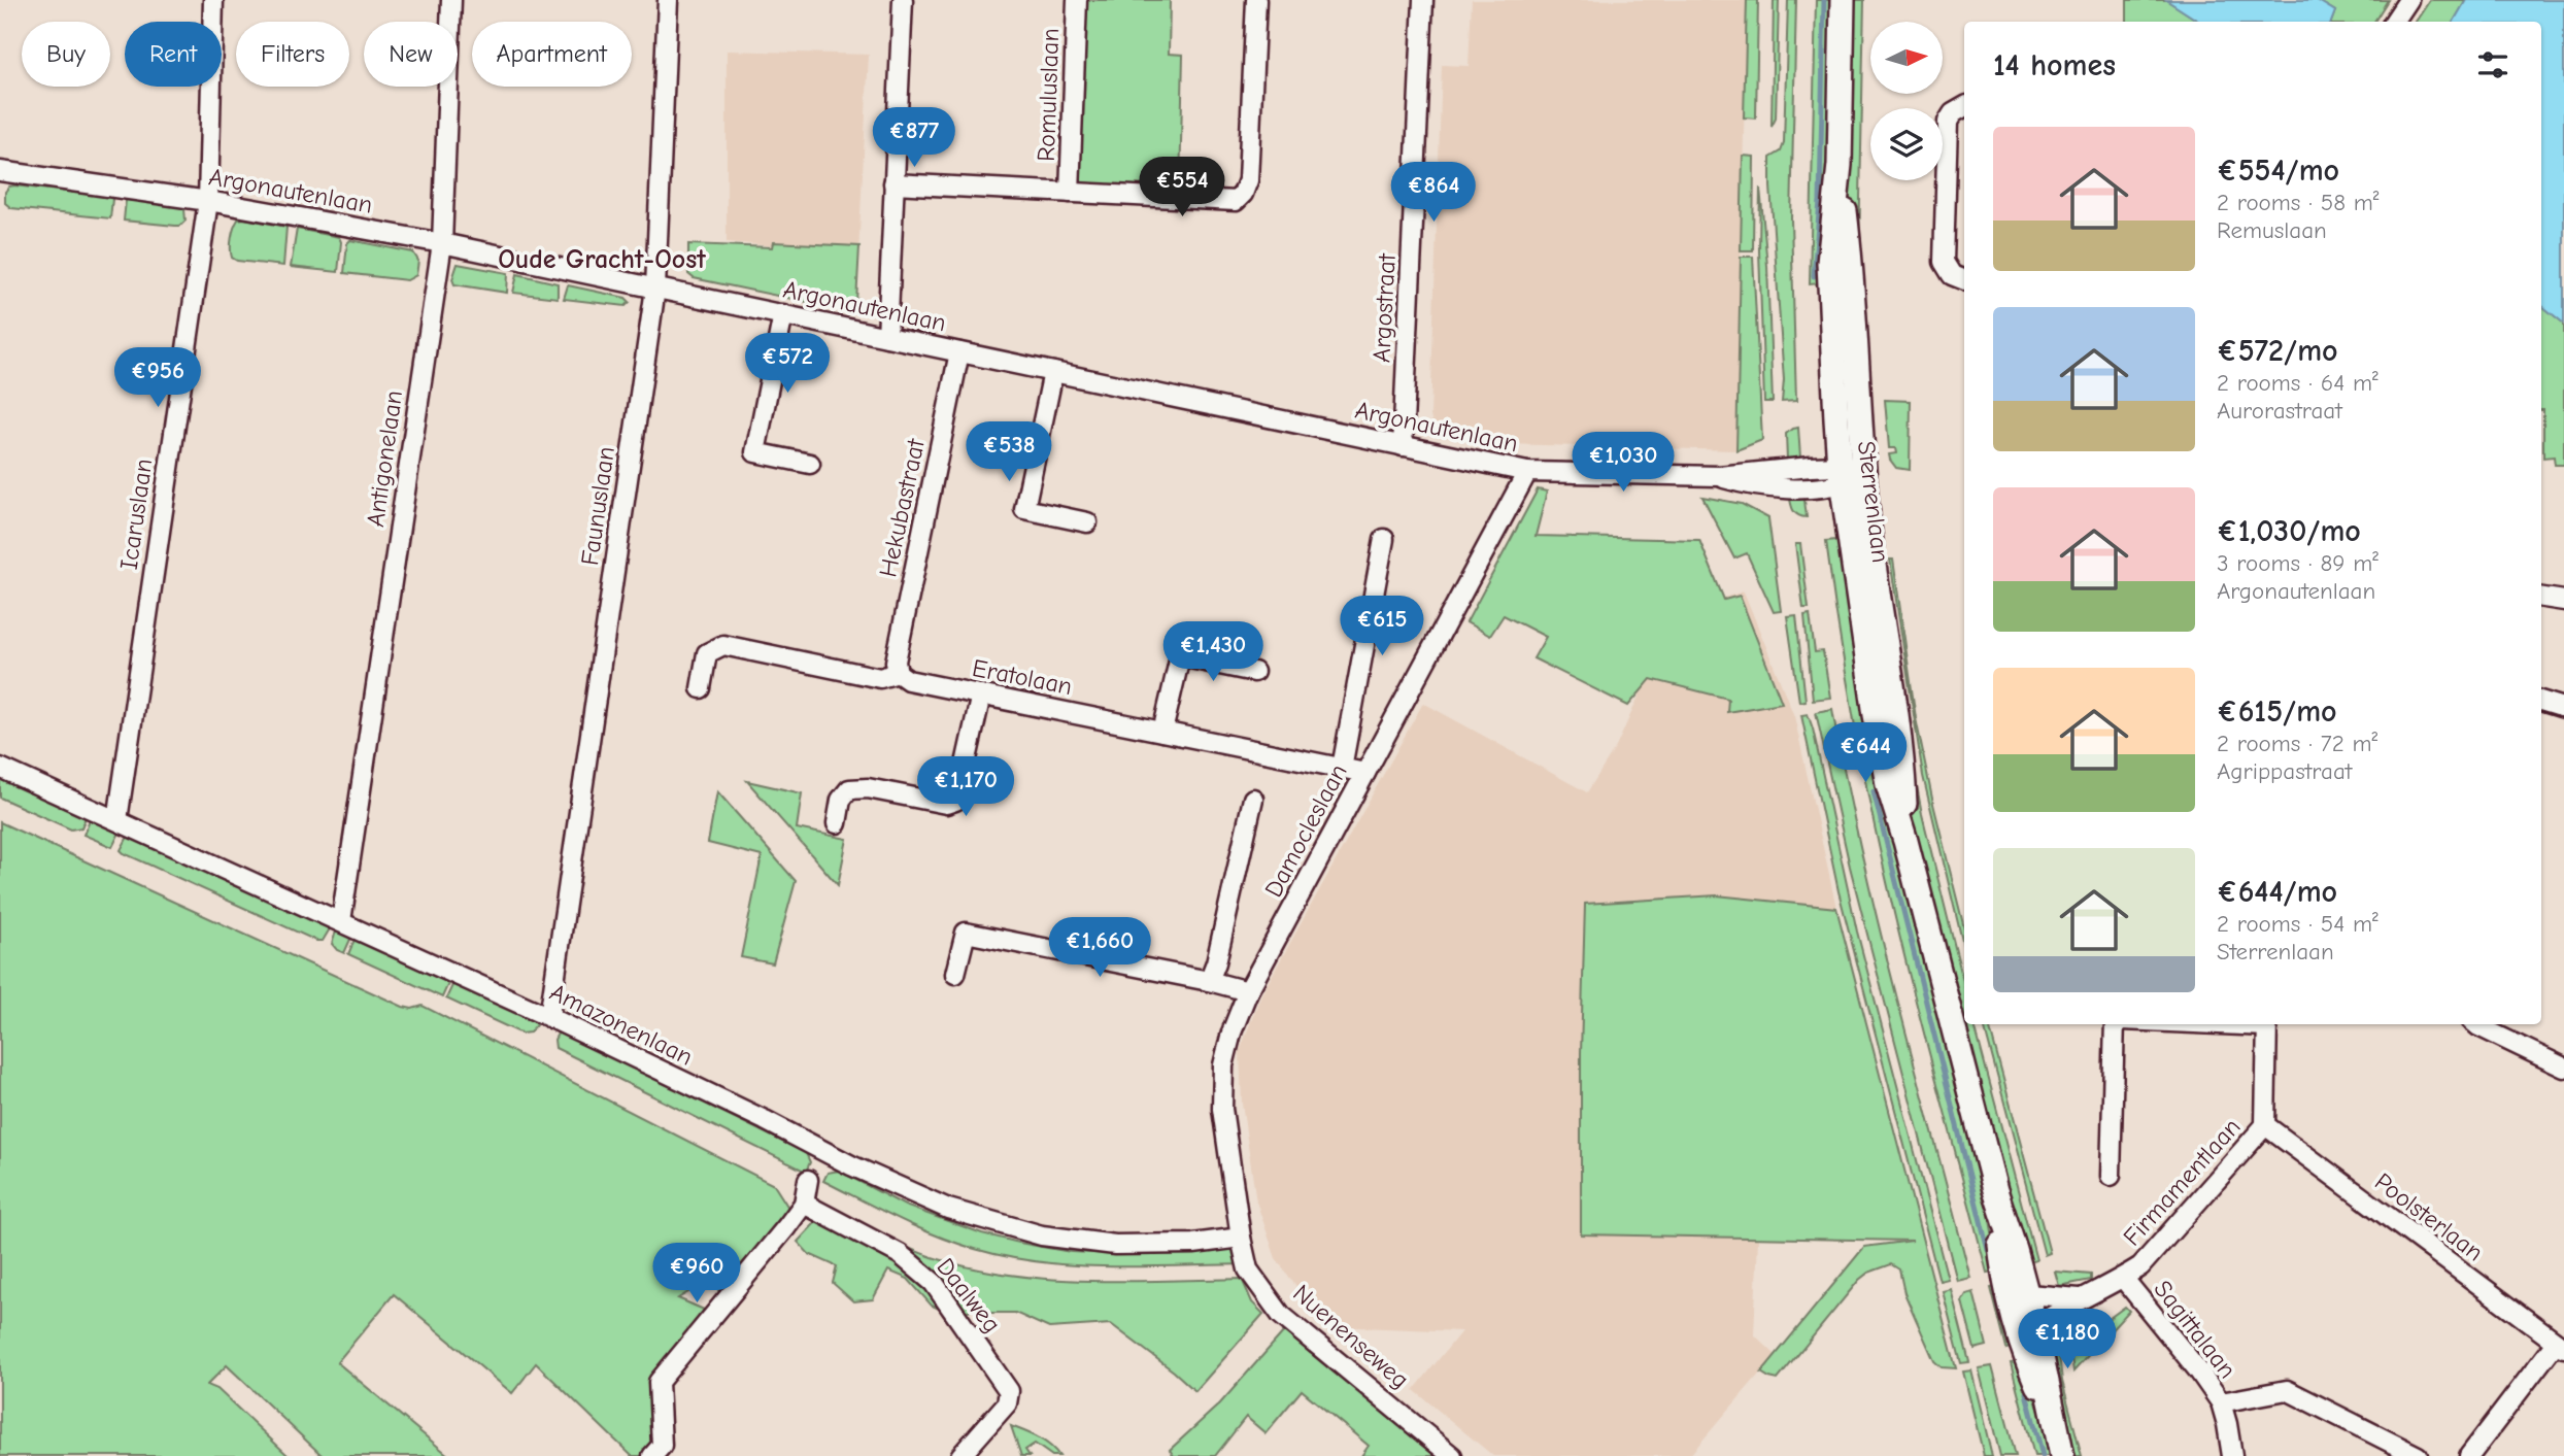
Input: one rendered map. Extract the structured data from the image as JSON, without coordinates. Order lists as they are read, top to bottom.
{
  "streets": {
    "main road": ["Sterrenlaan"],
    "street": [
      "Romuluslaan",
      "Argonautenlaan",
      "Argostraat",
      "Antigonelaan",
      "Faunuslaan",
      "Hekubastraat",
      "Icaruslaan",
      "Eratolaan",
      "Damocleslaan",
      "Amazonenlaan",
      "Firmamentlaan",
      "Poolsterlaan",
      "Daalweg",
      "Sagittalaan",
      "Nuenenseweg"
    ]
  },
  "crossings": [
    ["Argonautenlaan", "Argostraat"],
    ["Argonautenlaan", "Antigonelaan"],
    ["Argonautenlaan", "Sterrenlaan"],
    ["Argonautenlaan", "Faunuslaan"],
    ["Argonautenlaan", "Hekubastraat"],
    ["Argonautenlaan", "Icaruslaan"],
    ["Argonautenlaan", "Damocleslaan"],
    ["Antigonelaan", "Amazonenlaan"],
    ["Sterrenlaan", "Firmamentlaan"],
    ["Faunuslaan", "Amazonenlaan"],
    ["Hekubastraat", "Eratolaan"],
    ["Icaruslaan", "Amazonenlaan"],
    ["Eratolaan", "Damocleslaan"],
    ["Damocleslaan", "Amazonenlaan"],
    ["Damocleslaan", "Nuenenseweg"],
    ["Amazonenlaan", "Nuenenseweg"],
    ["Firmamentlaan", "Poolsterlaan"],
    ["Firmamentlaan", "Sagittalaan"]
  ],
  "districts": ["Oude Gracht-Oost"],
  "north": "right",
  "page": {
    "chip": [
      "Buy",
      "Rent",
      "Filters",
      "New",
      "Apartment"
    ],
    "heading": "14 homes",
    "price": [
      "€877",
      "€554",
      "€864",
      "€572",
      "€956",
      "€538",
      "€1,030",
      "€615",
      "€1,430",
      "€644",
      "€1,170",
      "€1,660",
      "€960",
      "€1,180"
    ],
    "list": [
      {
        "name": "€554/mo",
        "note": "2 rooms · 58 m² · Remuslaan"
      },
      {
        "name": "€572/mo",
        "note": "2 rooms · 64 m² · Aurorastraat"
      },
      {
        "name": "€1,030/mo",
        "note": "3 rooms · 89 m² · Argonautenlaan"
      },
      {
        "name": "€615/mo",
        "note": "2 rooms · 72 m² · Agrippastraat"
      },
      {
        "name": "€644/mo",
        "note": "2 rooms · 54 m² · Sterrenlaan"
      }
    ]
  }
}
